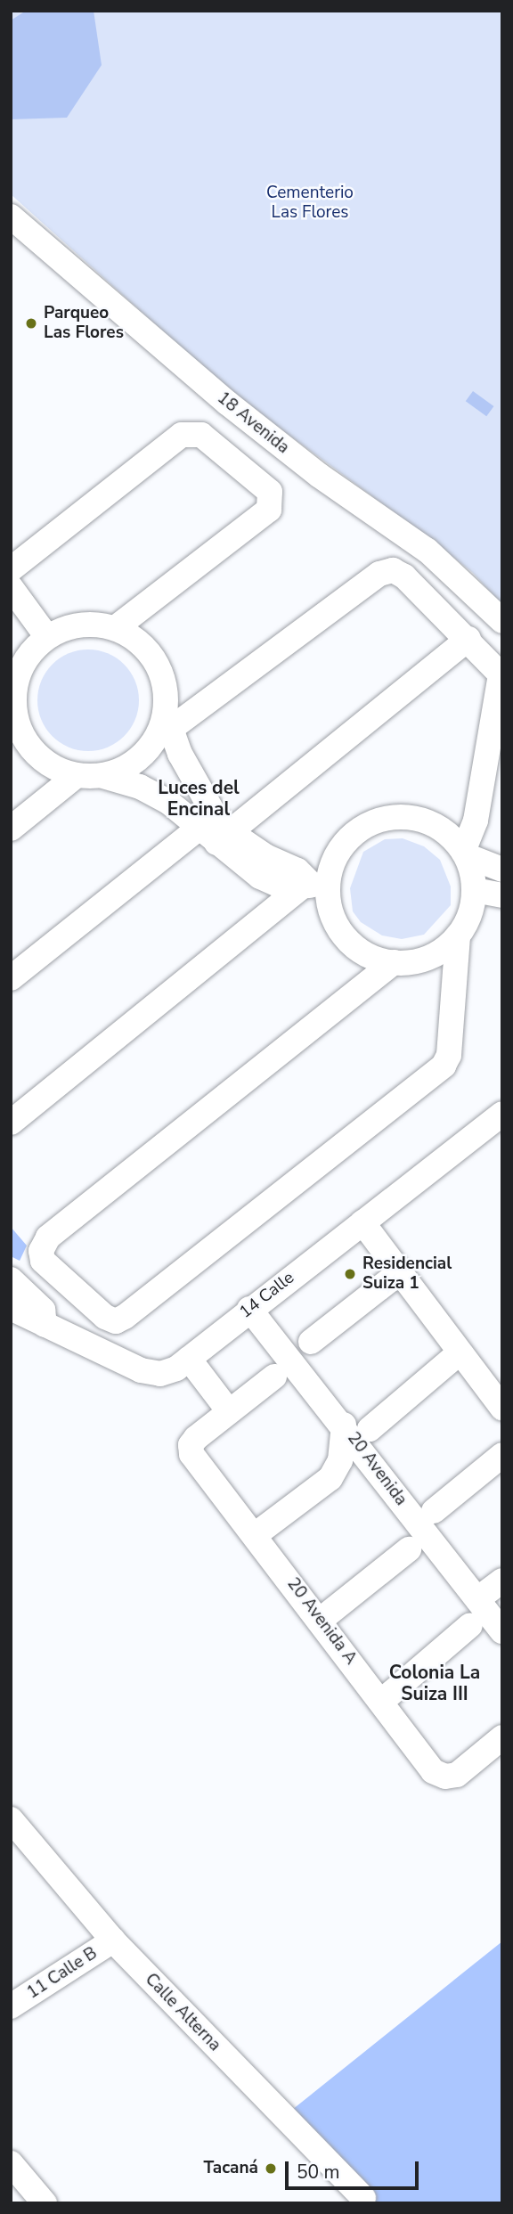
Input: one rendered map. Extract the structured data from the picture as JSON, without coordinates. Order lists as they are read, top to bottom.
{
  "streets": {
    "street": [
      "18 Avenida",
      "14 Calle",
      "20 Avenida",
      "20 Avenida A",
      "11 Calle B",
      "Calle Alterna"
    ]
  },
  "crossings": [
    ["14 Calle", "20 Avenida"],
    ["11 Calle B", "Calle Alterna"]
  ],
  "districts": ["Luces del Encinal", "Colonia La Suiza III"],
  "parks": ["Cementerio Las Flores"],
  "places": ["Parqueo Las Flores", "Residencial Suiza 1", "Tacaná"],
  "scale_bar": "50 m"
}
